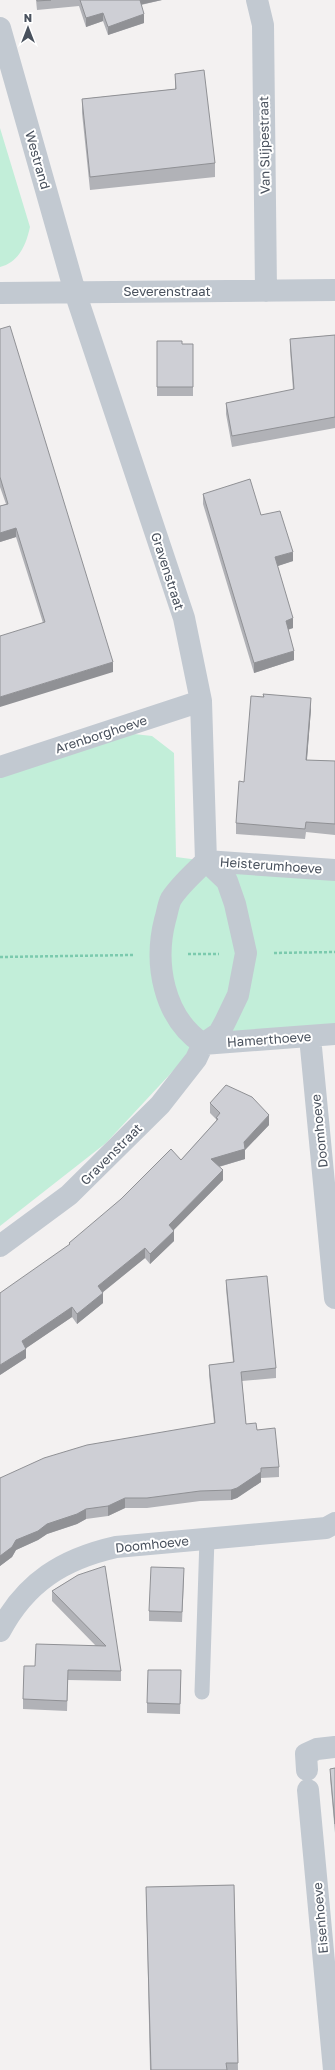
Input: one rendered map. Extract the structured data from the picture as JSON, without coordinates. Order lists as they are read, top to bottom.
{
  "streets": {
    "street": [
      "Van Slijpestraat",
      "Westrand",
      "Severenstraat",
      "Gravenstraat",
      "Arenborghoeve",
      "Heisterumhoeve",
      "Hamerthoeve",
      "Doomhoeve",
      "Eisenhoeve"
    ]
  },
  "crossings": [
    ["Van Slijpestraat", "Severenstraat"],
    ["Westrand", "Severenstraat"],
    ["Westrand", "Gravenstraat"],
    ["Severenstraat", "Gravenstraat"],
    ["Gravenstraat", "Arenborghoeve"],
    ["Gravenstraat", "Heisterumhoeve"],
    ["Gravenstraat", "Hamerthoeve"],
    ["Hamerthoeve", "Doomhoeve"]
  ],
  "north": "top"
}
